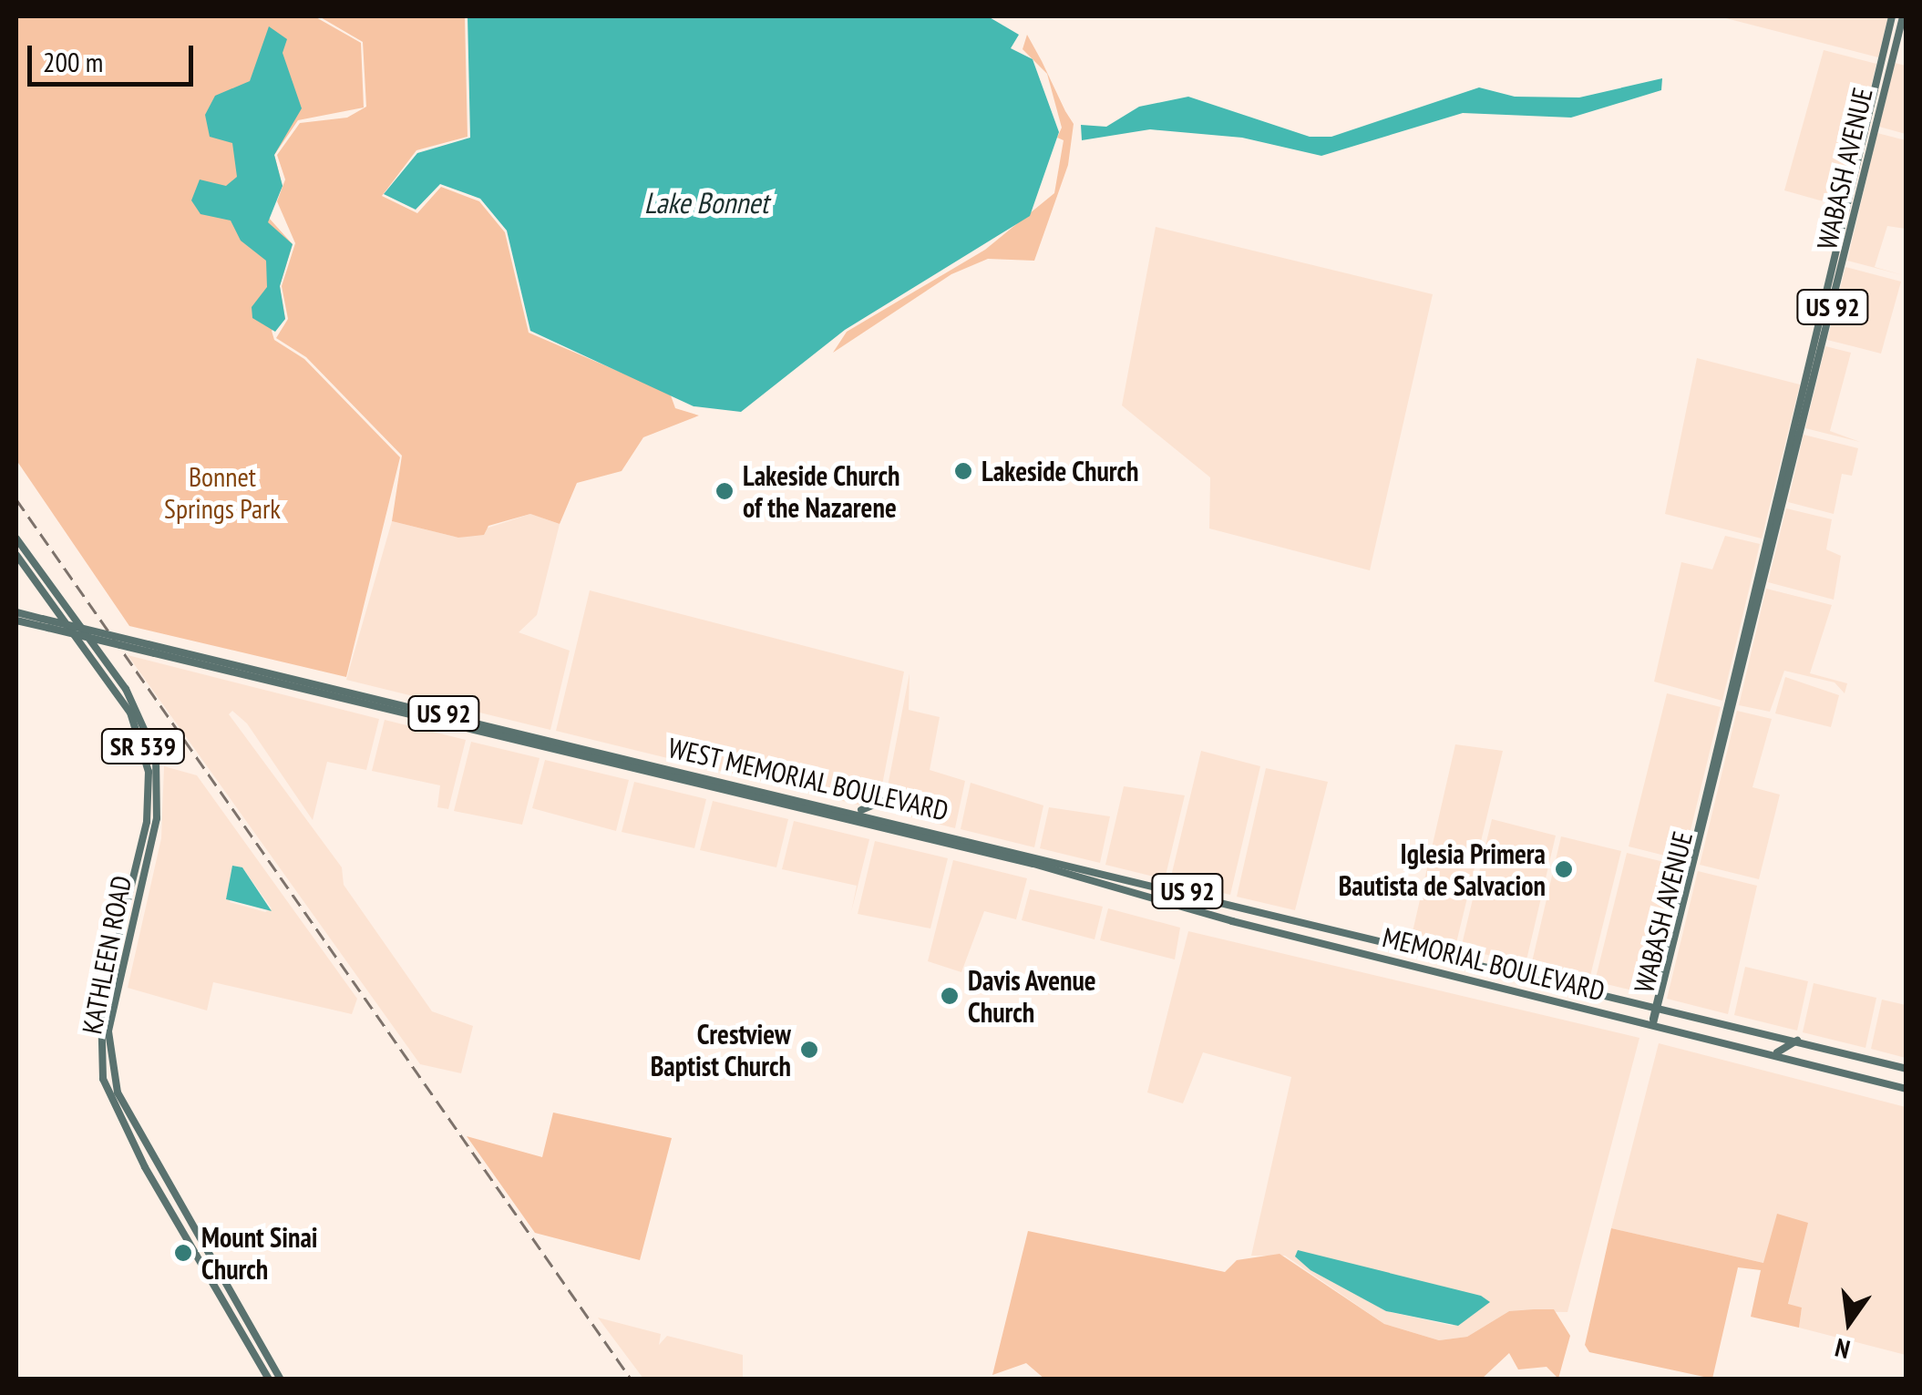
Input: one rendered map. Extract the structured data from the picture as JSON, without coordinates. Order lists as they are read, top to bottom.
{
  "streets": {
    "main road": [
      "WABASH AVENUE",
      "US 92",
      "SR 539",
      "WEST MEMORIAL BOULEVARD",
      "KATHLEEN ROAD",
      "MEMORIAL BOULEVARD"
    ]
  },
  "crossings": [
    ["WABASH AVENUE", "MEMORIAL BOULEVARD"],
    ["WEST MEMORIAL BOULEVARD", "MEMORIAL BOULEVARD"]
  ],
  "water": ["Lake Bonnet"],
  "parks": ["Bonnet Springs Park"],
  "places": [
    "Lakeside Church",
    "Lakeside Church of the Nazarene",
    "Iglesia Primera Bautista de Salvacion",
    "Davis Avenue Church",
    "Crestview Baptist Church",
    "Mount Sinai Church"
  ],
  "scale_bar": "200 m",
  "north": "bottom"
}
